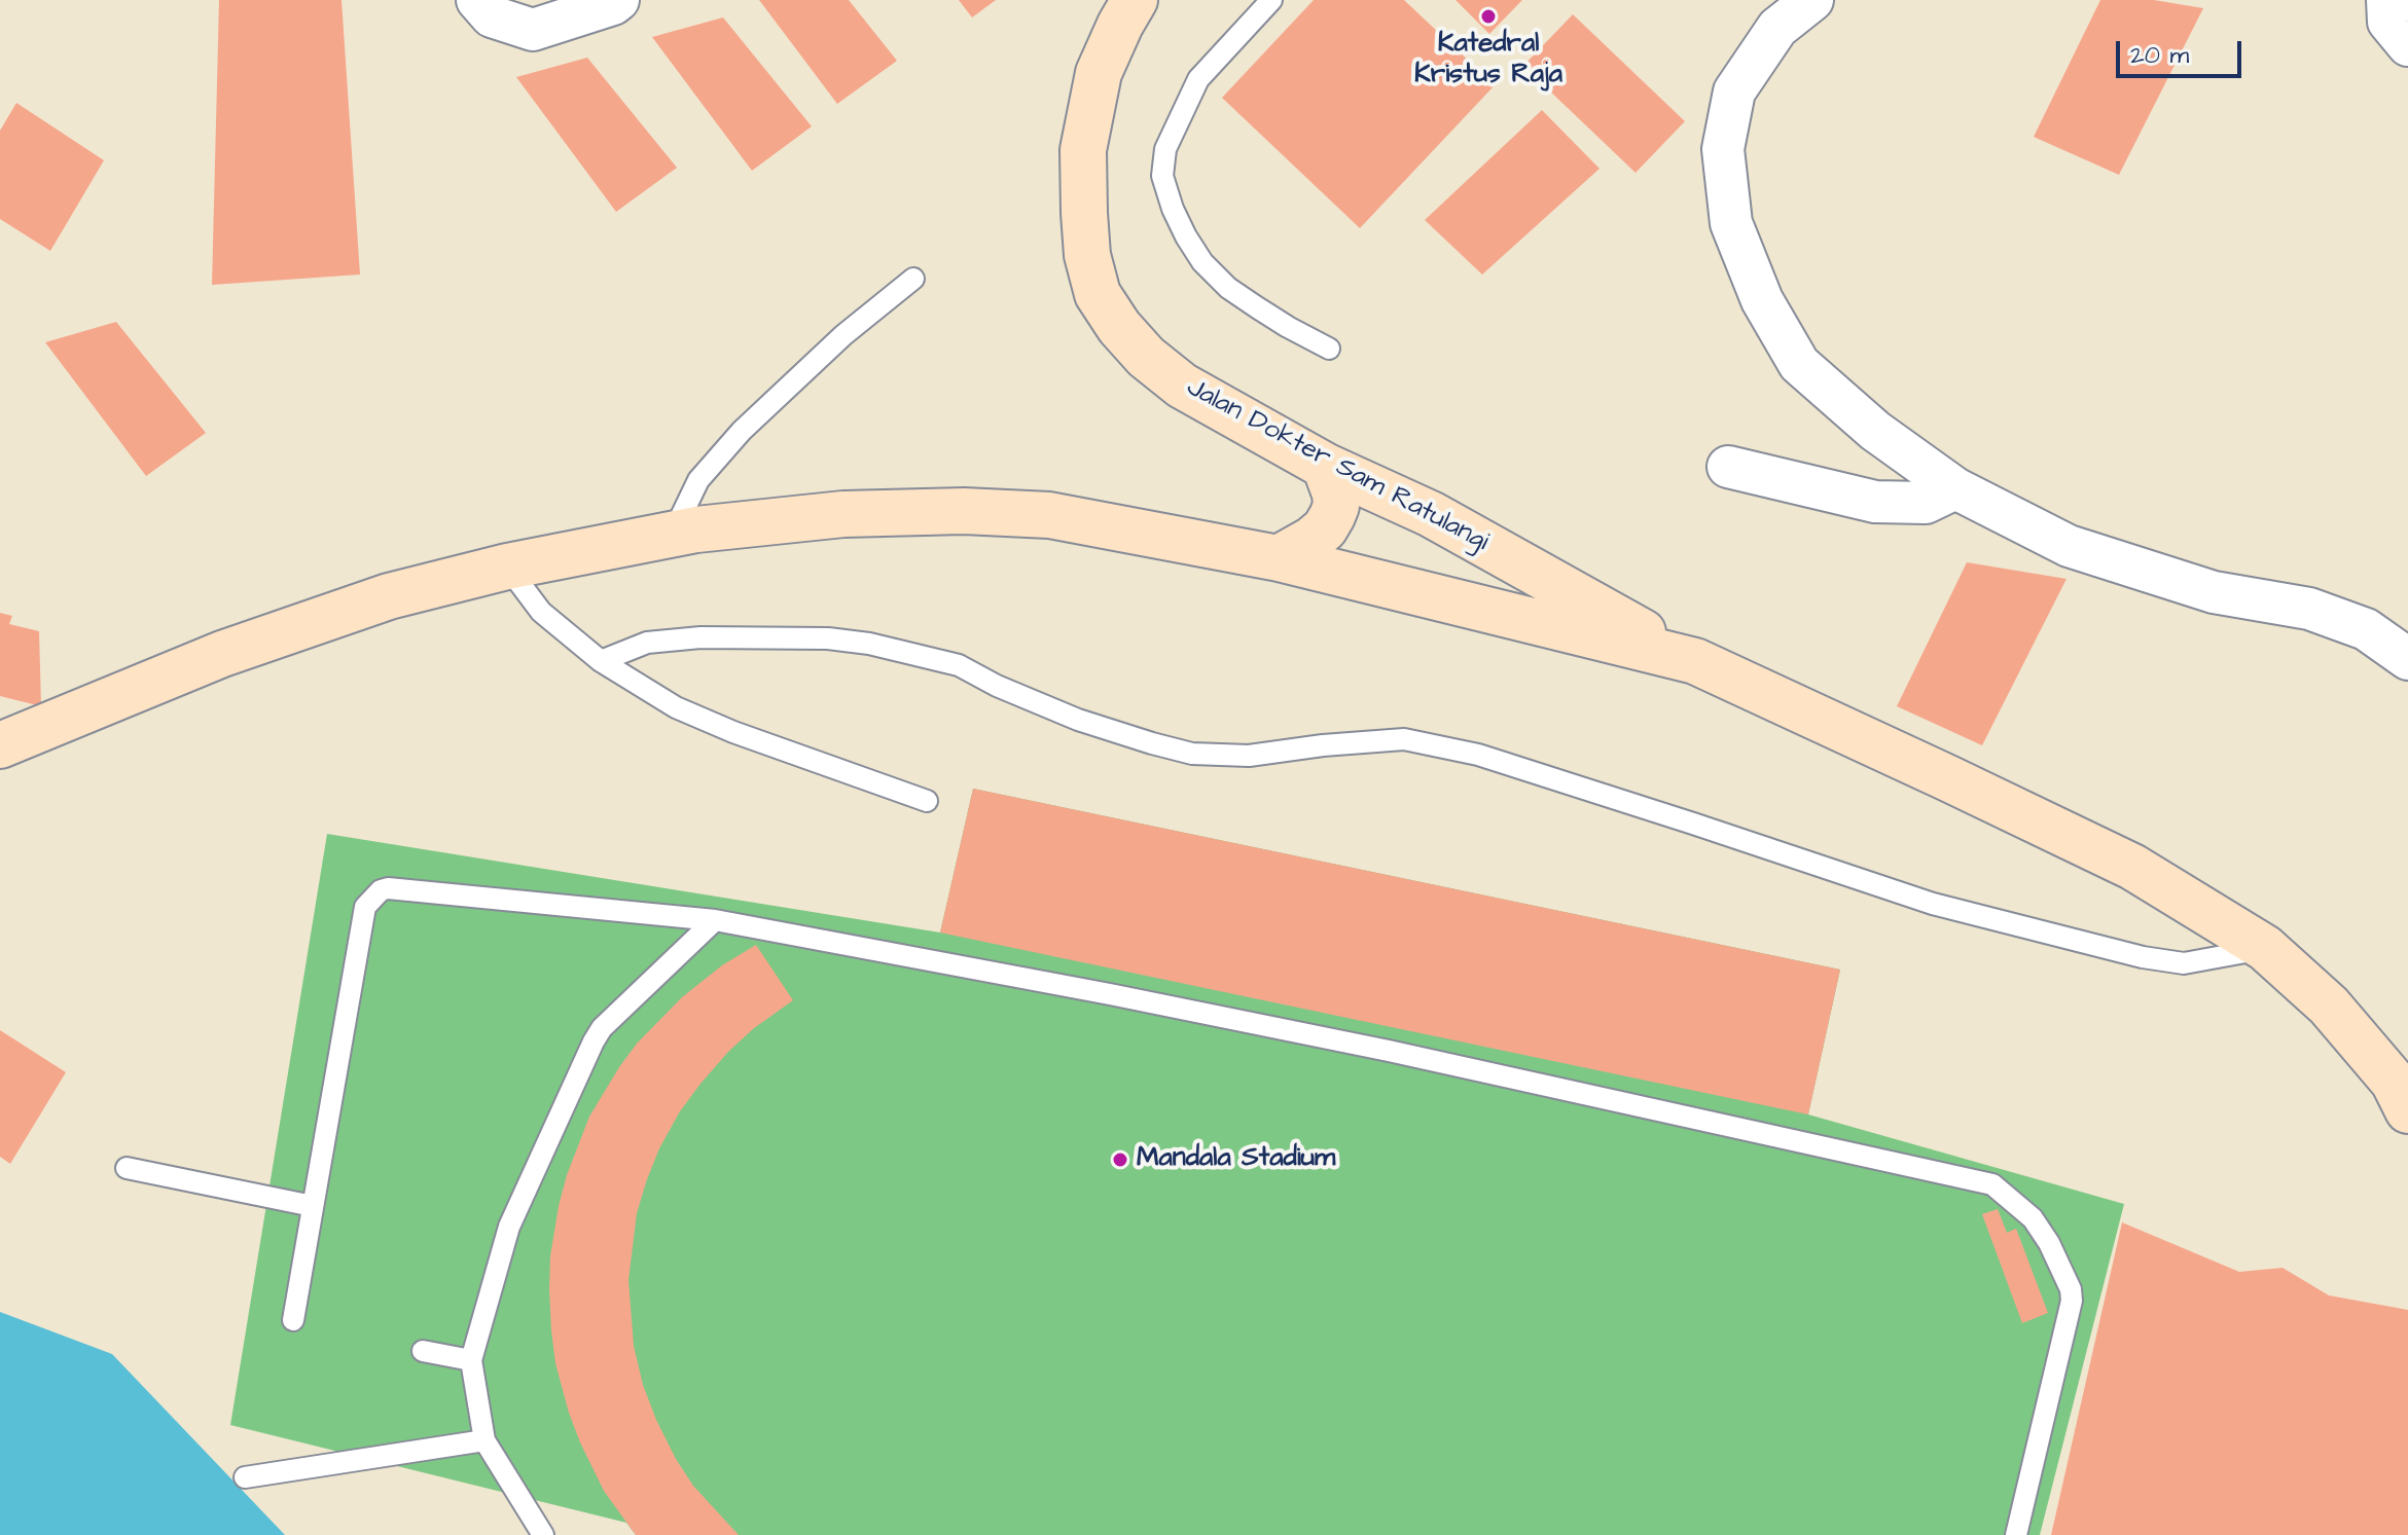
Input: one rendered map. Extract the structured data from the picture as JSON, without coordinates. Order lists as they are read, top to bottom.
{
  "streets": {
    "main road": ["Jalan Dokter Sam Ratulangi"]
  },
  "places": ["Katedral Kristus Raja", "Mandala Stadium"],
  "scale_bar": "20 m"
}
